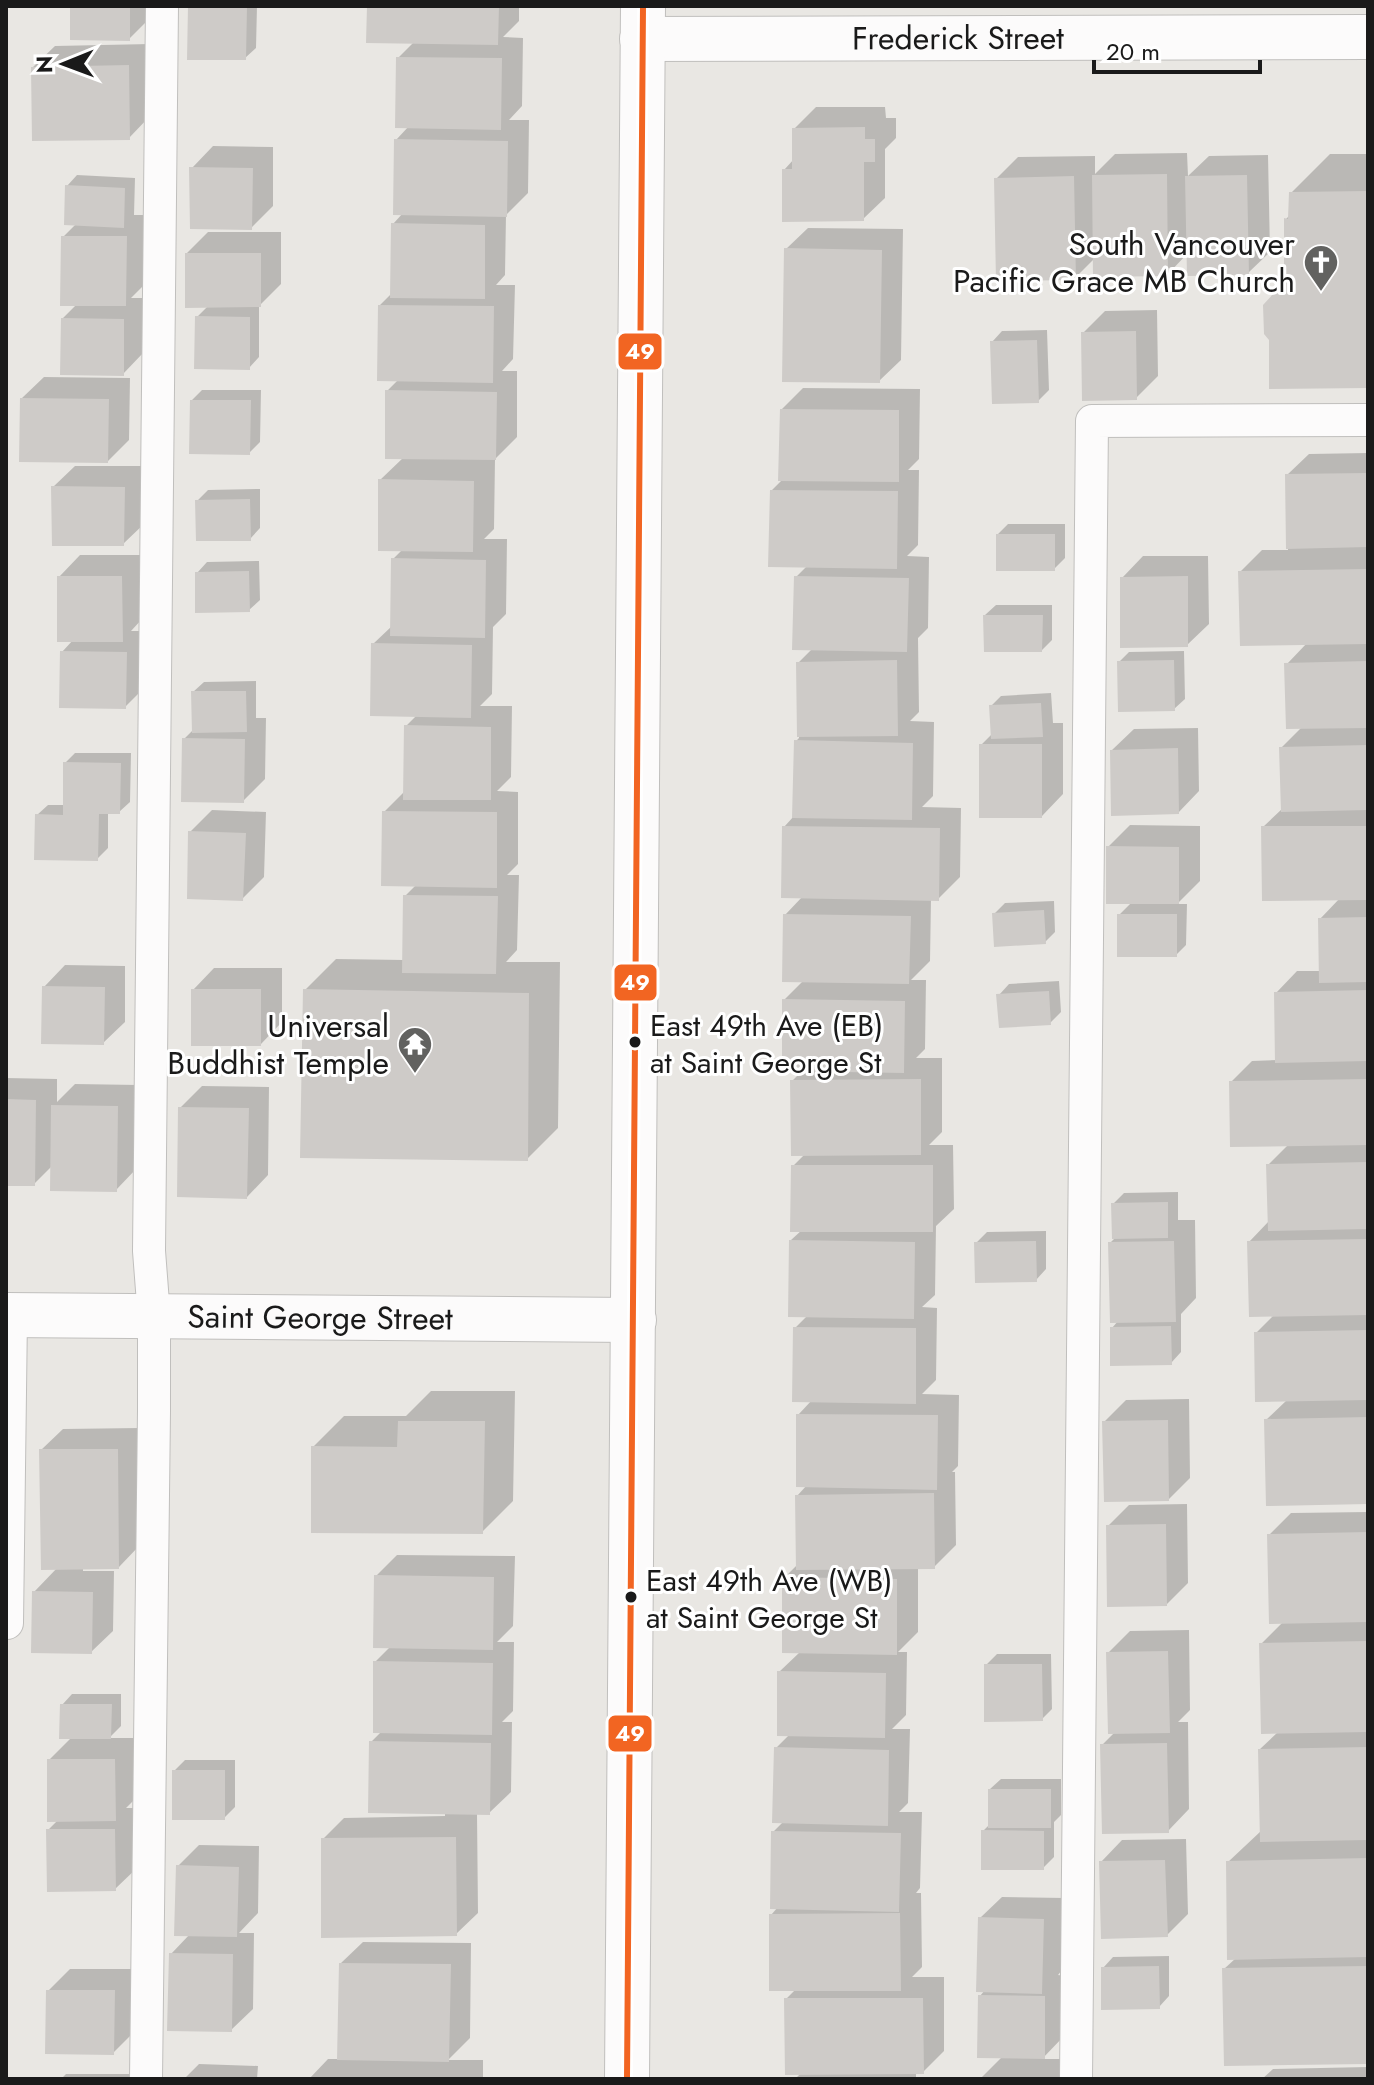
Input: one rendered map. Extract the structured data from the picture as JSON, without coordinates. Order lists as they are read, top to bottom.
{
  "streets": {
    "street": ["Frederick Street", "Saint George Street"]
  },
  "places": {
    "church": ["South Vancouver Pacific Grace MB Church"],
    "other": ["East 49th Ave (EB) at Saint George St", "East 49th Ave (WB) at Saint George St"],
    "temple": ["Universal Buddhist Temple"]
  },
  "lines": ["transit line 49"],
  "scale_bar": "20 m",
  "north": "left"
}
